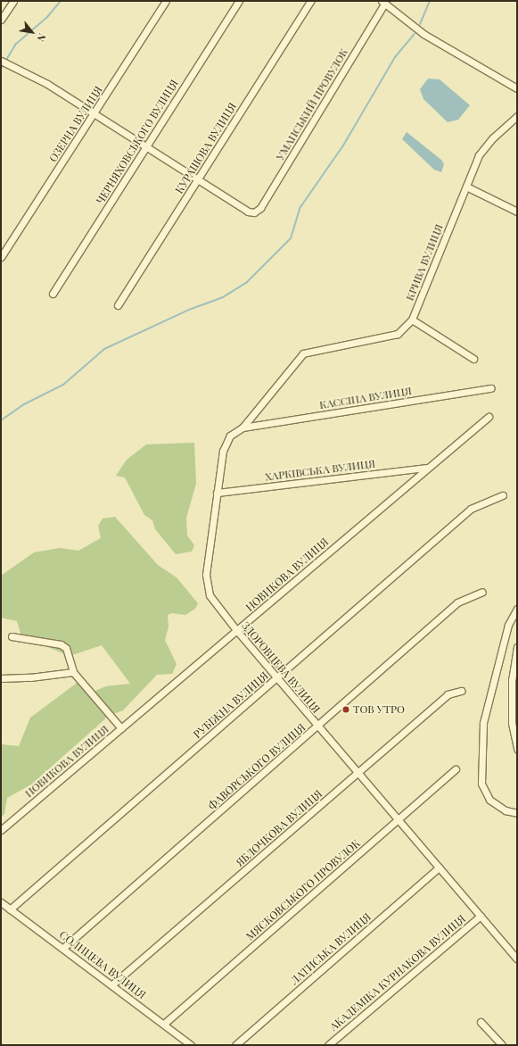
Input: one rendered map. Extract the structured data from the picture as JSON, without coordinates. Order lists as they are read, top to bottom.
{
  "streets": {
    "street": [
      "УМАНСЬКИЙ ПРОВУЛОК",
      "ОЗЕРНА ВУЛИЦЯ",
      "ЧЕРНЯХОВСЬКОГО ВУЛИЦЯ",
      "КУРАШОВА ВУЛИЦЯ",
      "КРИВА ВУЛИЦЯ",
      "КАССІНА ВУЛИЦЯ",
      "ХАРКІВСЬКА ВУЛИЦЯ",
      "НОВИКОВА ВУЛИЦЯ",
      "ЗДОРОВЦЕВА ВУЛИЦЯ",
      "РУБІЖНА ВУЛИЦЯ",
      "ФАВОРСЬКОГО ВУЛИЦЯ",
      "ЯБЛОЧКОВА ВУЛИЦЯ",
      "МЯСКОВСЬКОГО ПРОВУЛОК",
      "ЛАТИСЬКА ВУЛИЦЯ",
      "СОЛНЦЕВА ВУЛИЦЯ",
      "АКАДЕМІКА КУРНАКОВА ВУЛИЦЯ"
    ]
  },
  "crossings": [
    ["УМАНСЬКИЙ ПРОВУЛОК", "КУРАШОВА ВУЛИЦЯ"],
    ["КРИВА ВУЛИЦЯ", "ЗДОРОВЦЕВА ВУЛИЦЯ"],
    ["КАССІНА ВУЛИЦЯ", "ЗДОРОВЦЕВА ВУЛИЦЯ"],
    ["ХАРКІВСЬКА ВУЛИЦЯ", "НОВИКОВА ВУЛИЦЯ"],
    ["ХАРКІВСЬКА ВУЛИЦЯ", "ЗДОРОВЦЕВА ВУЛИЦЯ"],
    ["НОВИКОВА ВУЛИЦЯ", "ЗДОРОВЦЕВА ВУЛИЦЯ"],
    ["ЗДОРОВЦЕВА ВУЛИЦЯ", "РУБІЖНА ВУЛИЦЯ"],
    ["ЗДОРОВЦЕВА ВУЛИЦЯ", "ФАВОРСЬКОГО ВУЛИЦЯ"],
    ["ЗДОРОВЦЕВА ВУЛИЦЯ", "ЯБЛОЧКОВА ВУЛИЦЯ"],
    ["ЗДОРОВЦЕВА ВУЛИЦЯ", "МЯСКОВСЬКОГО ПРОВУЛОК"],
    ["ЗДОРОВЦЕВА ВУЛИЦЯ", "ЛАТИСЬКА ВУЛИЦЯ"],
    ["ЗДОРОВЦЕВА ВУЛИЦЯ", "АКАДЕМІКА КУРНАКОВА ВУЛИЦЯ"],
    ["РУБІЖНА ВУЛИЦЯ", "СОЛНЦЕВА ВУЛИЦЯ"],
    ["ФАВОРСЬКОГО ВУЛИЦЯ", "СОЛНЦЕВА ВУЛИЦЯ"],
    ["ЯБЛОЧКОВА ВУЛИЦЯ", "СОЛНЦЕВА ВУЛИЦЯ"],
    ["МЯСКОВСЬКОГО ПРОВУЛОК", "СОЛНЦЕВА ВУЛИЦЯ"]
  ],
  "places": ["ТОВ УТРО"],
  "north": "bottom right"
}
